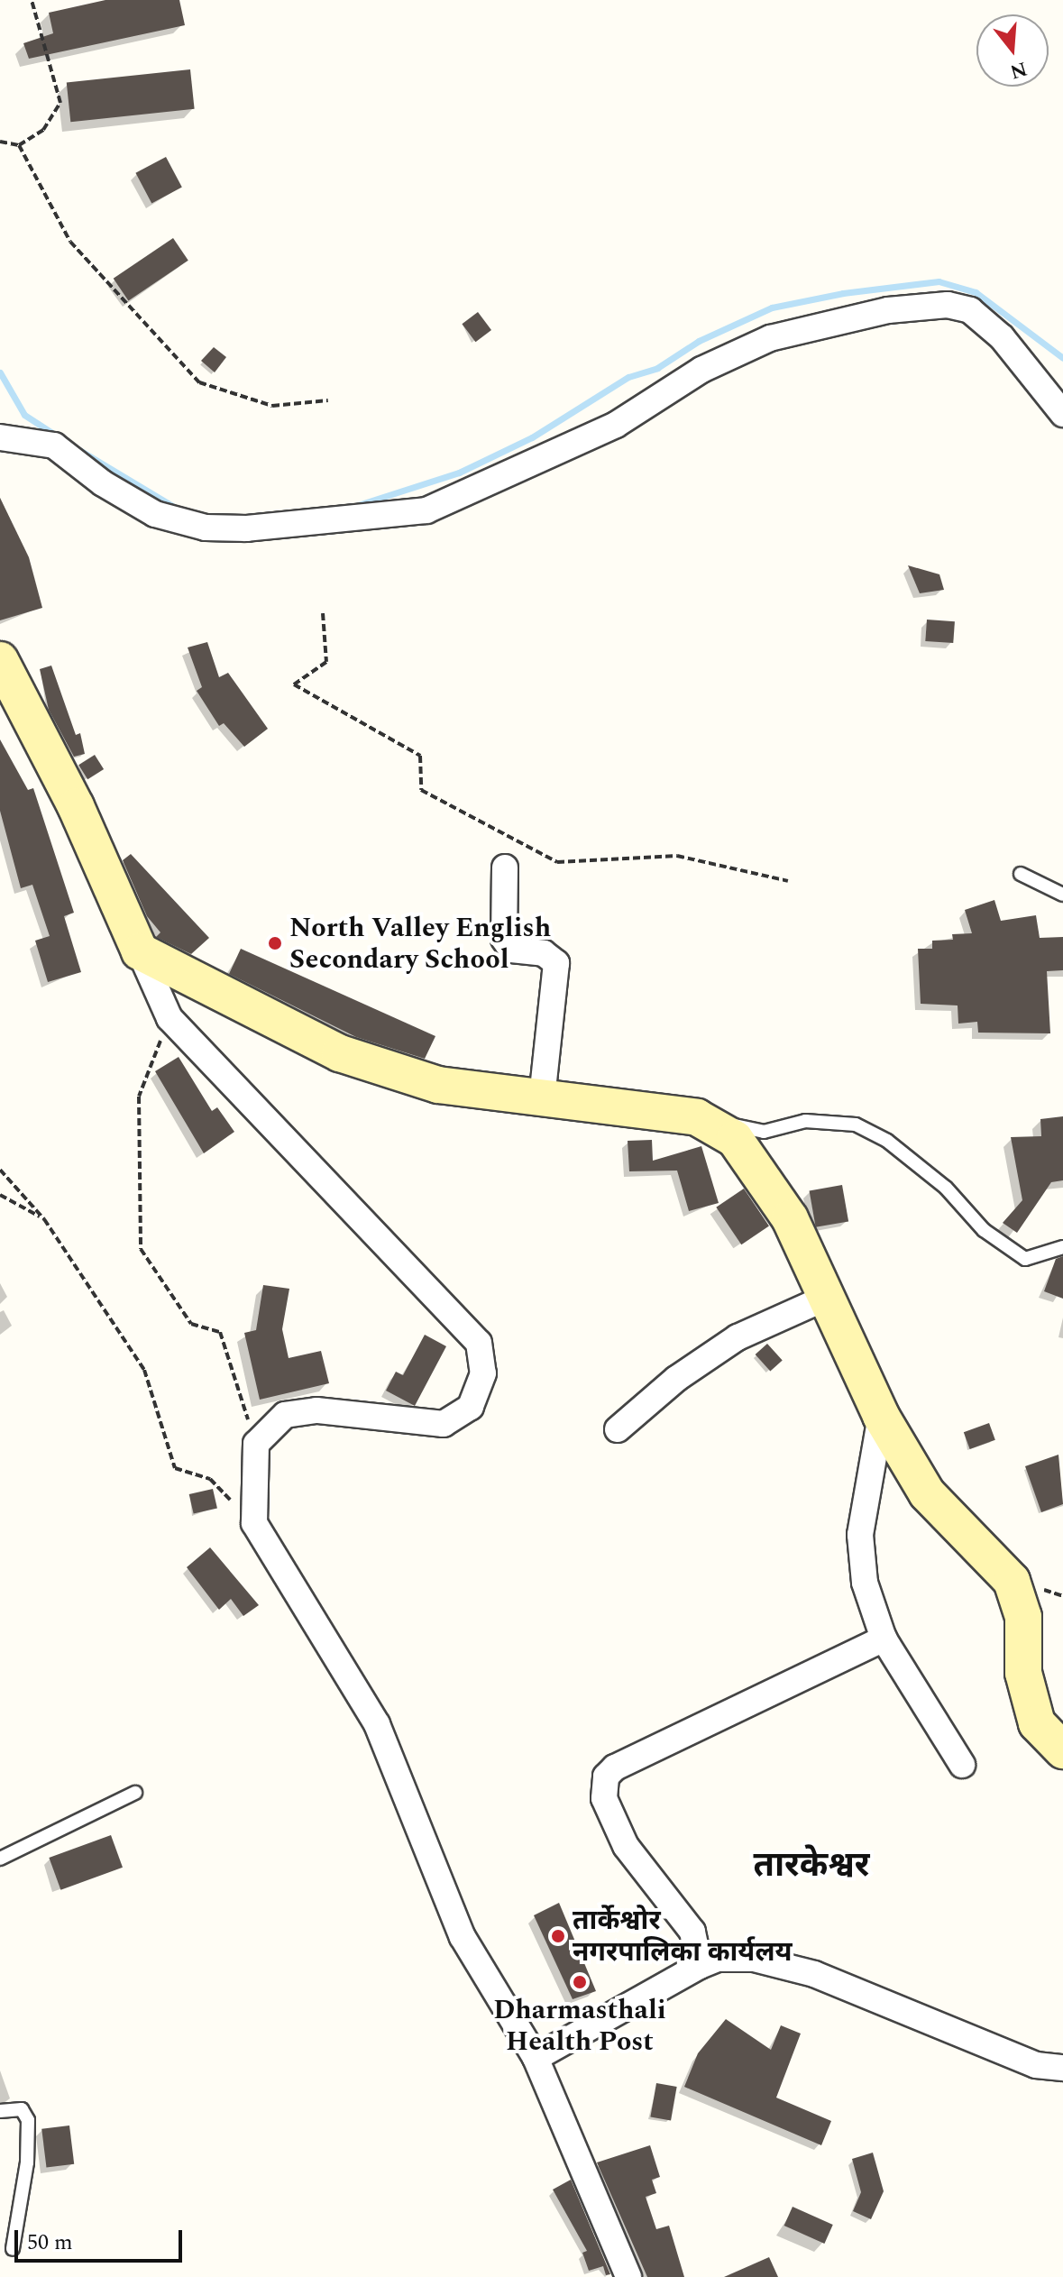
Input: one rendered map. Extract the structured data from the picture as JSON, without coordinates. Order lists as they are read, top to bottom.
{
  "districts": ["तारकेश्वर"],
  "places": ["North Valley English Secondary School", "तार्केश्वोर नगरपालिका कार्यलय", "Dharmasthali Health Post"],
  "scale_bar": "50 m",
  "north": "bottom"
}
